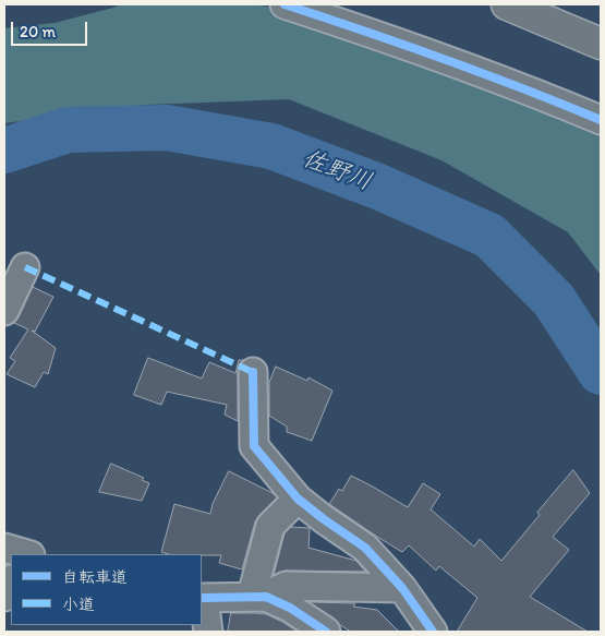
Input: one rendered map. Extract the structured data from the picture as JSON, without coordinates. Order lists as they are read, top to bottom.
{
  "water": ["佐野川"],
  "legend": ["自転車道", "小道"],
  "scale_bar": "20 m"
}
